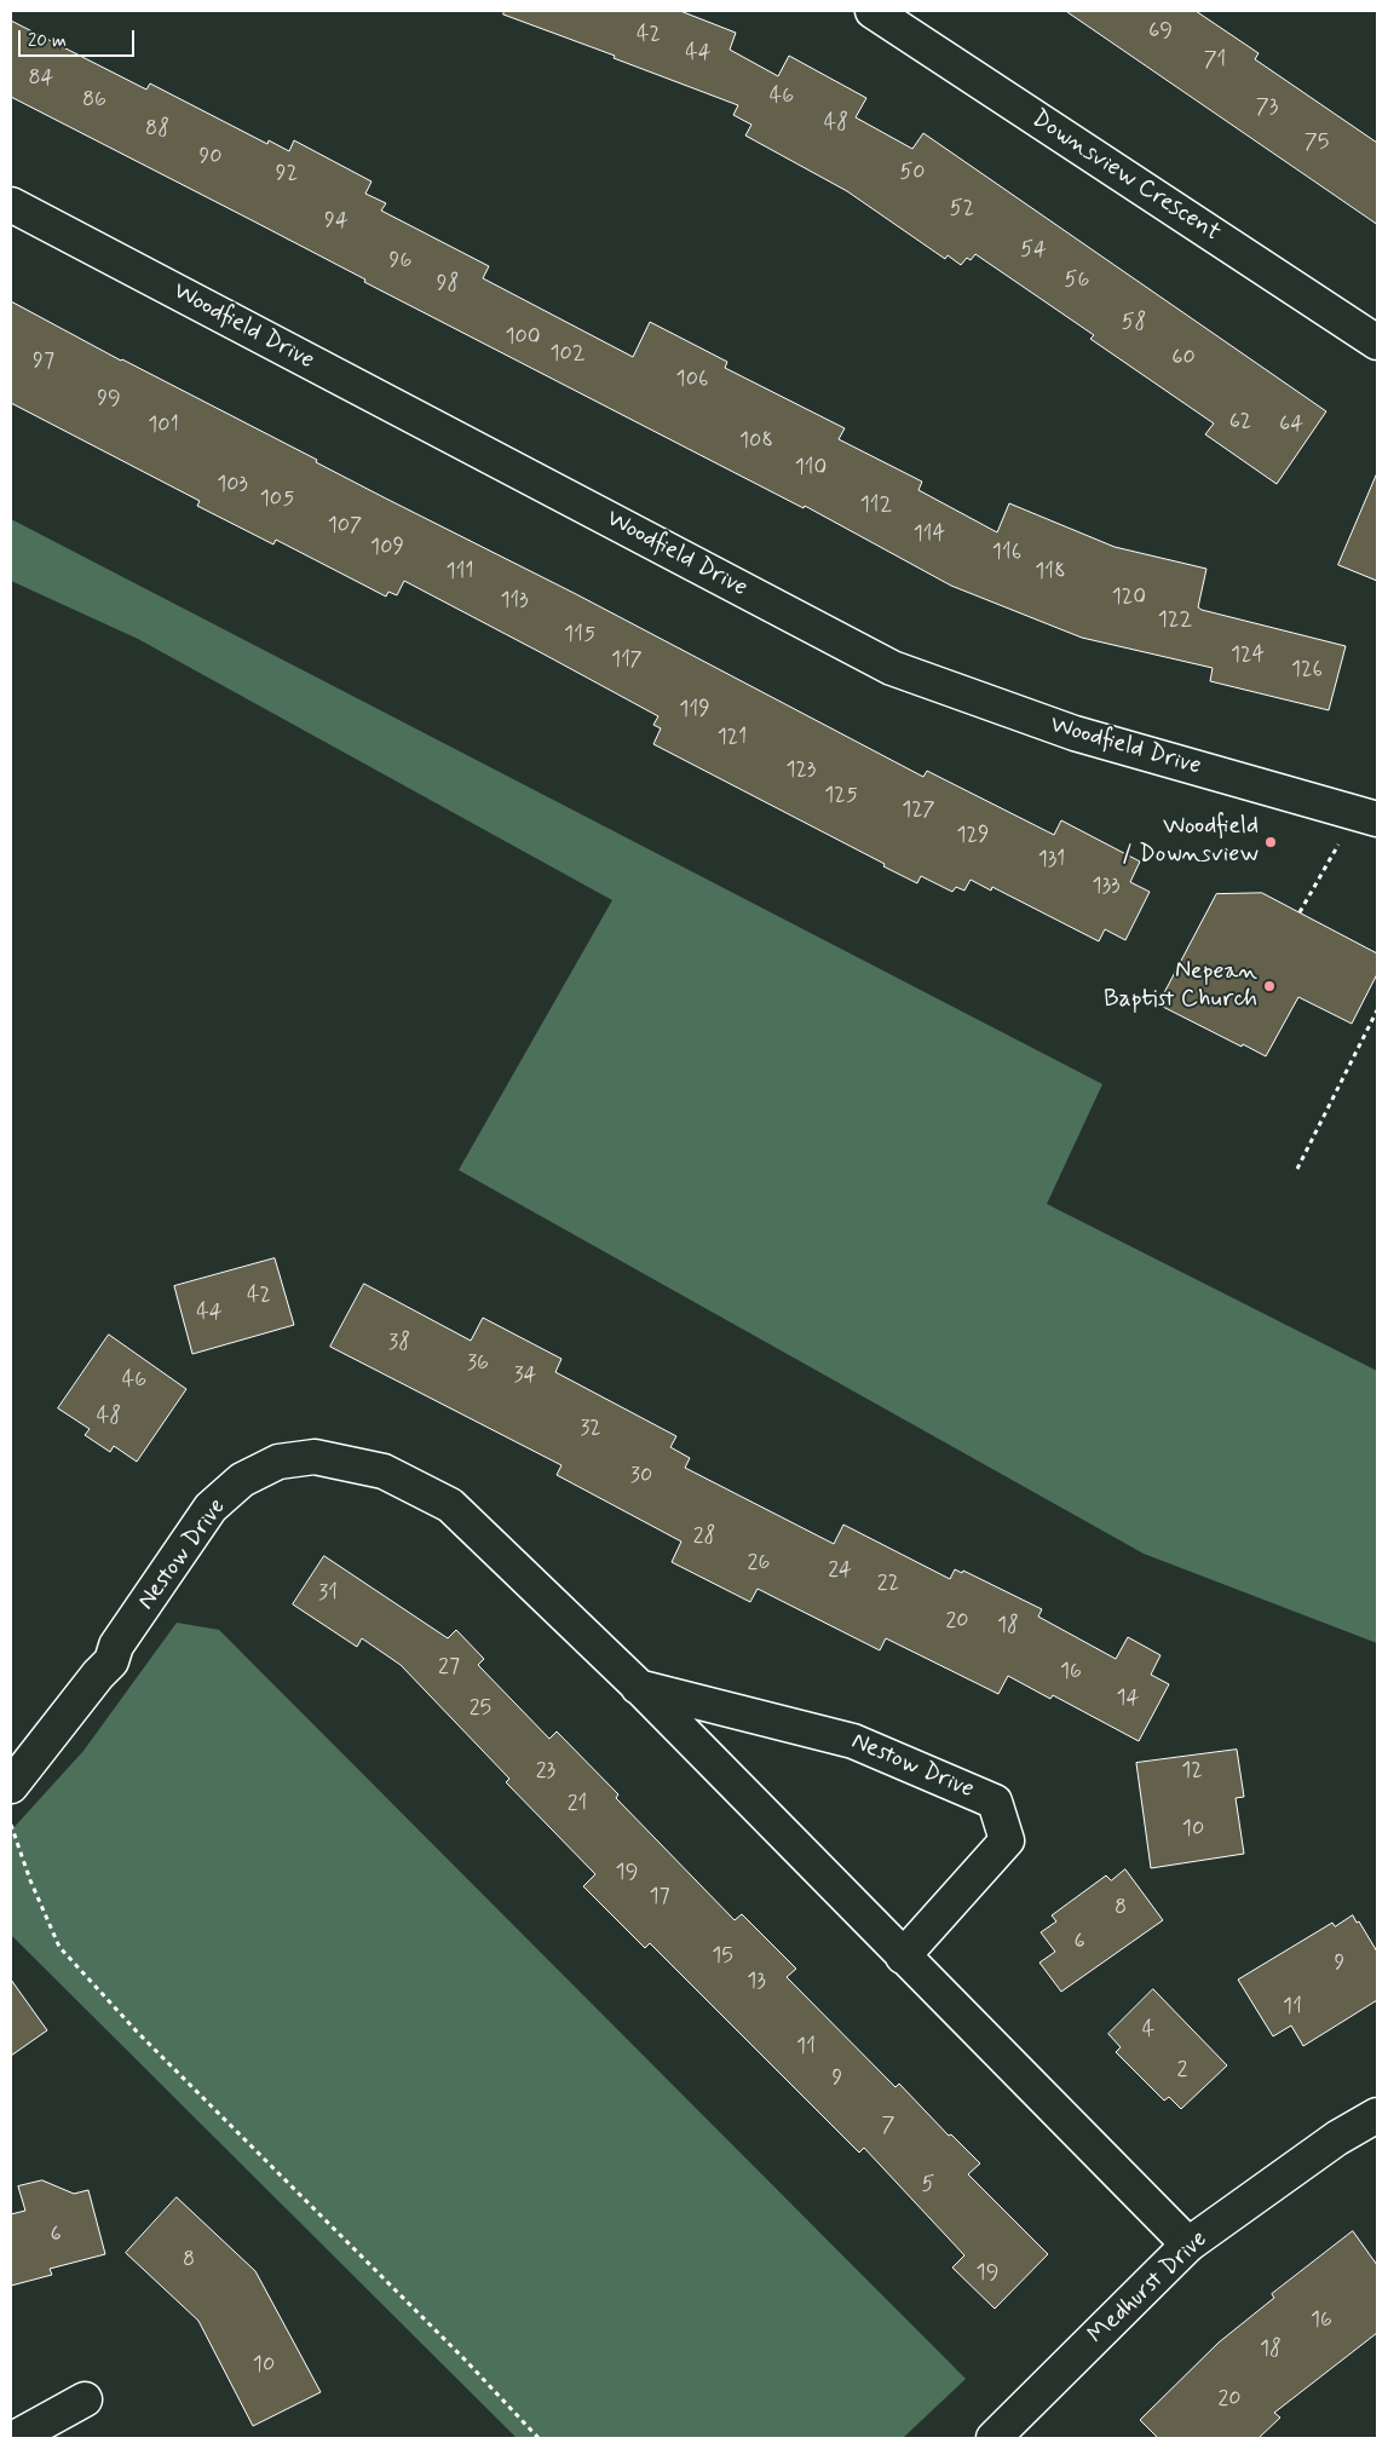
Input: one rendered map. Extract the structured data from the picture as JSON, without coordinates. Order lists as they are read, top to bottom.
{
  "streets": {
    "street": [
      "Downsview Crescent",
      "Woodfield Drive",
      "Nestow Drive",
      "Medhurst Drive"
    ]
  },
  "crossings": [
    ["Nestow Drive", "Medhurst Drive"]
  ],
  "places": ["Woodfield / Downsview", "Nepean Baptist Church"],
  "house_numbers": [
    "69",
    "42",
    "44",
    "71",
    "84",
    "46",
    "86",
    "73",
    "48",
    "88",
    "75",
    "90",
    "50",
    "92",
    "52",
    "94",
    "54",
    "96",
    "56",
    "98",
    "58",
    "100",
    "102",
    "60",
    "97",
    "106",
    "99",
    "62",
    "64",
    "101",
    "108",
    "110",
    "103",
    "105",
    "112",
    "107",
    "114",
    "109",
    "116",
    "111",
    "118",
    "120",
    "113",
    "122",
    "115",
    "124",
    "117",
    "126",
    "119",
    "121",
    "123",
    "125",
    "127",
    "129",
    "131",
    "133",
    "42",
    "44",
    "38",
    "36",
    "34",
    "46",
    "48",
    "32",
    "30",
    "28",
    "26",
    "24",
    "22",
    "31",
    "20",
    "18",
    "27",
    "16",
    "14",
    "25",
    "23",
    "12",
    "21",
    "10",
    "19",
    "17",
    "8",
    "6",
    "15",
    "9",
    "13",
    "11",
    "4",
    "11",
    "2",
    "9",
    "7",
    "5",
    "6",
    "8",
    "19",
    "16",
    "18",
    "10",
    "20"
  ],
  "scale_bar": "20 m"
}
